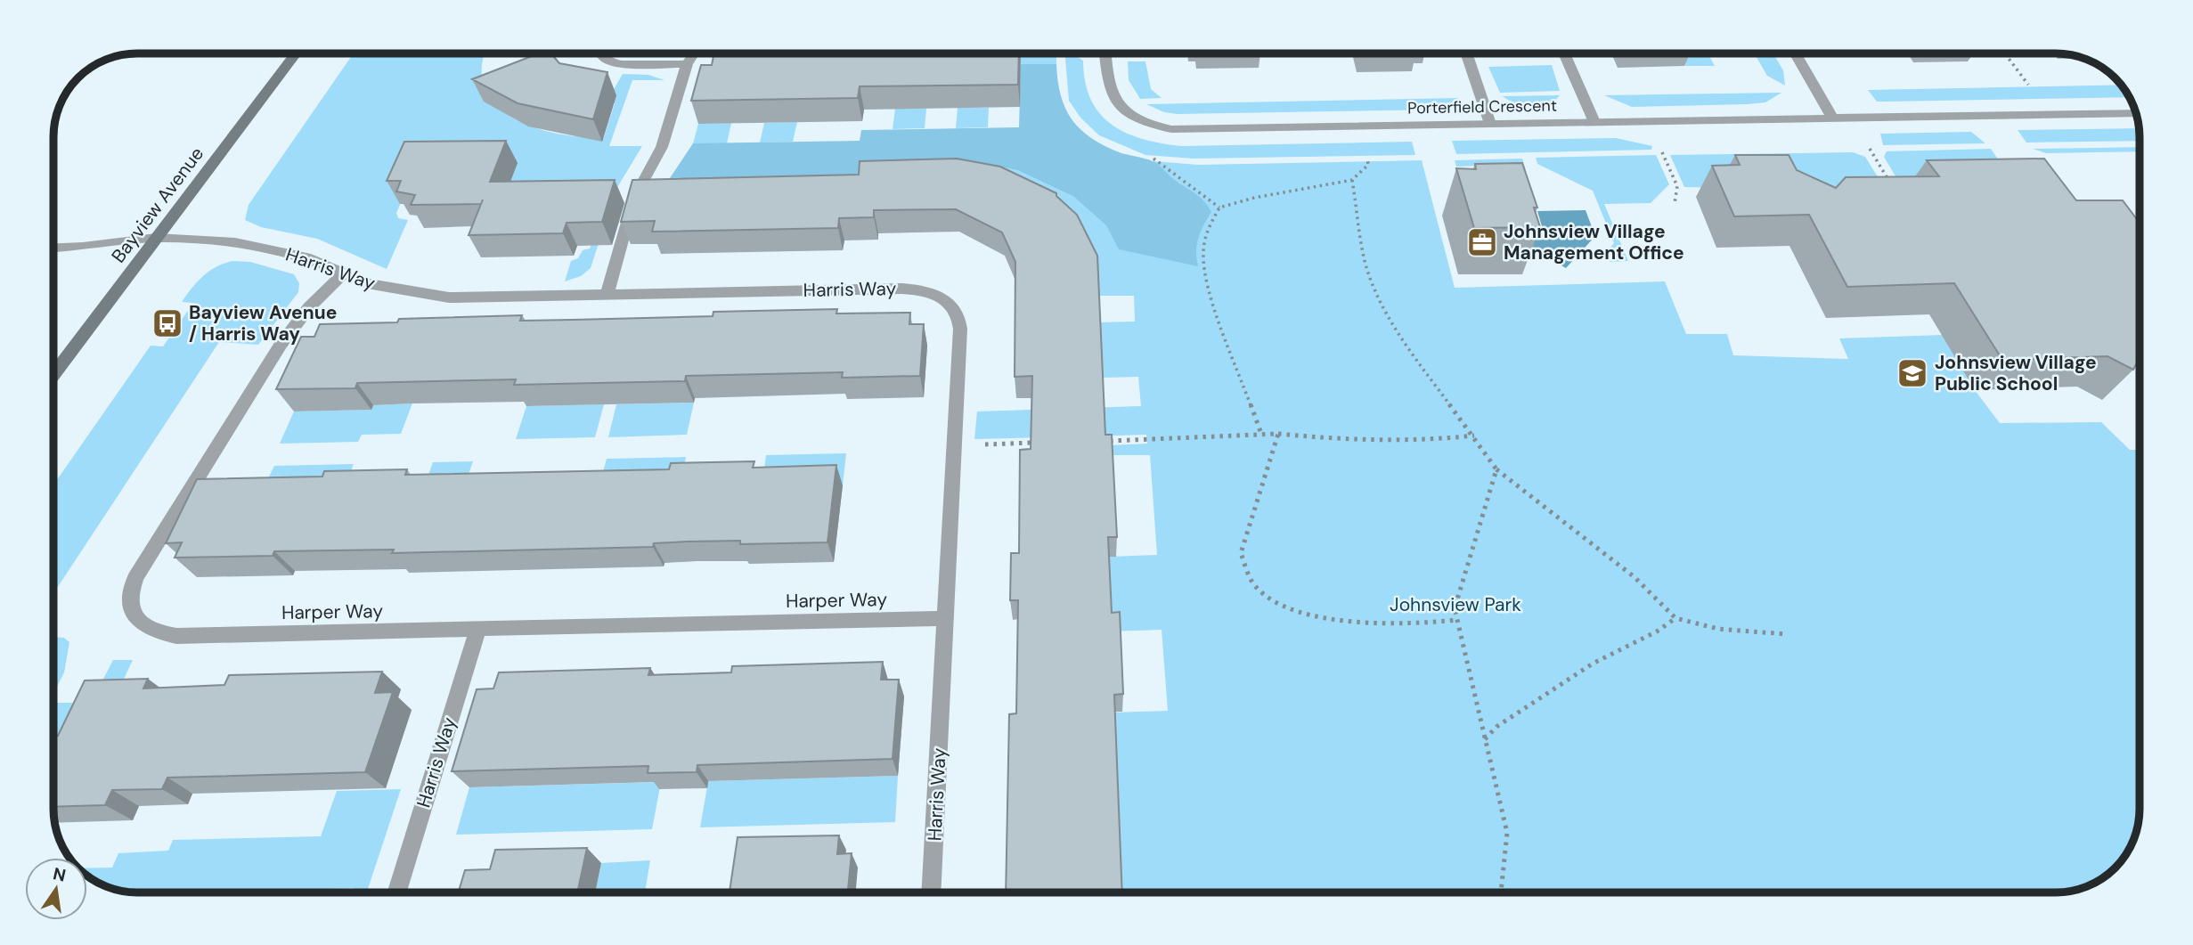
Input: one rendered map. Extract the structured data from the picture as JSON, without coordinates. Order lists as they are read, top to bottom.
{
  "streets": {
    "main road": ["Bayview Avenue"],
    "street": ["Porterfield Crescent", "Harris Way", "Harper Way"]
  },
  "crossings": [
    ["Bayview Avenue", "Harris Way"],
    ["Harris Way", "Harper Way"]
  ],
  "parks": ["Johnsview Park"],
  "places": {
    "office": ["Johnsview Village Management Office"],
    "bus stop": ["Bayview Avenue / Harris Way"],
    "school or university": ["Johnsview Village Public School"]
  },
  "north": "top"
}
